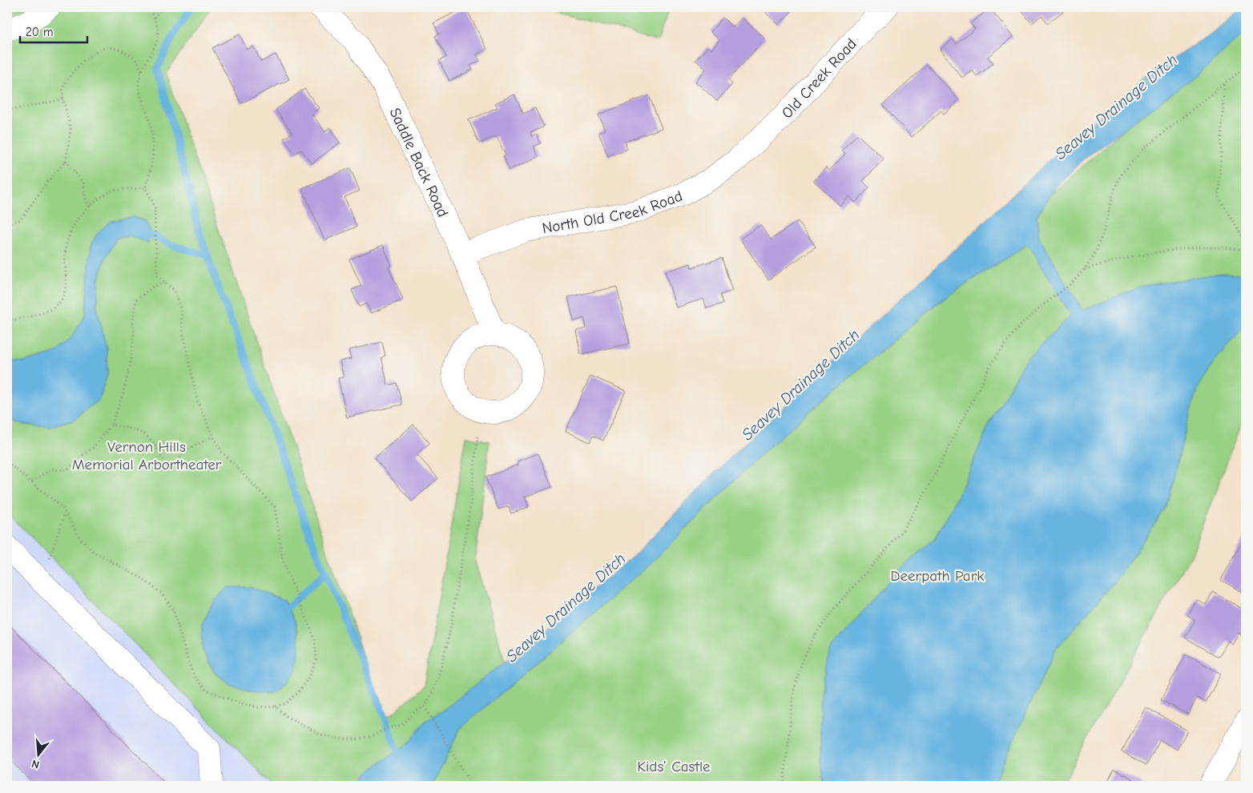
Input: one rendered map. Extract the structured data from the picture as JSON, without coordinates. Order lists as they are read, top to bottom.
{
  "streets": {
    "street": ["Old Creek Road", "Saddle Back Road", "North Old Creek Road"]
  },
  "crossings": [
    ["Old Creek Road", "North Old Creek Road"],
    ["Saddle Back Road", "North Old Creek Road"]
  ],
  "water": ["Seavey Drainage Ditch"],
  "parks": ["Vernon Hills Memorial Arbortheater", "Deerpath Park", "Kids’ Castle"],
  "scale_bar": "20 m",
  "north": "bottom"
}
